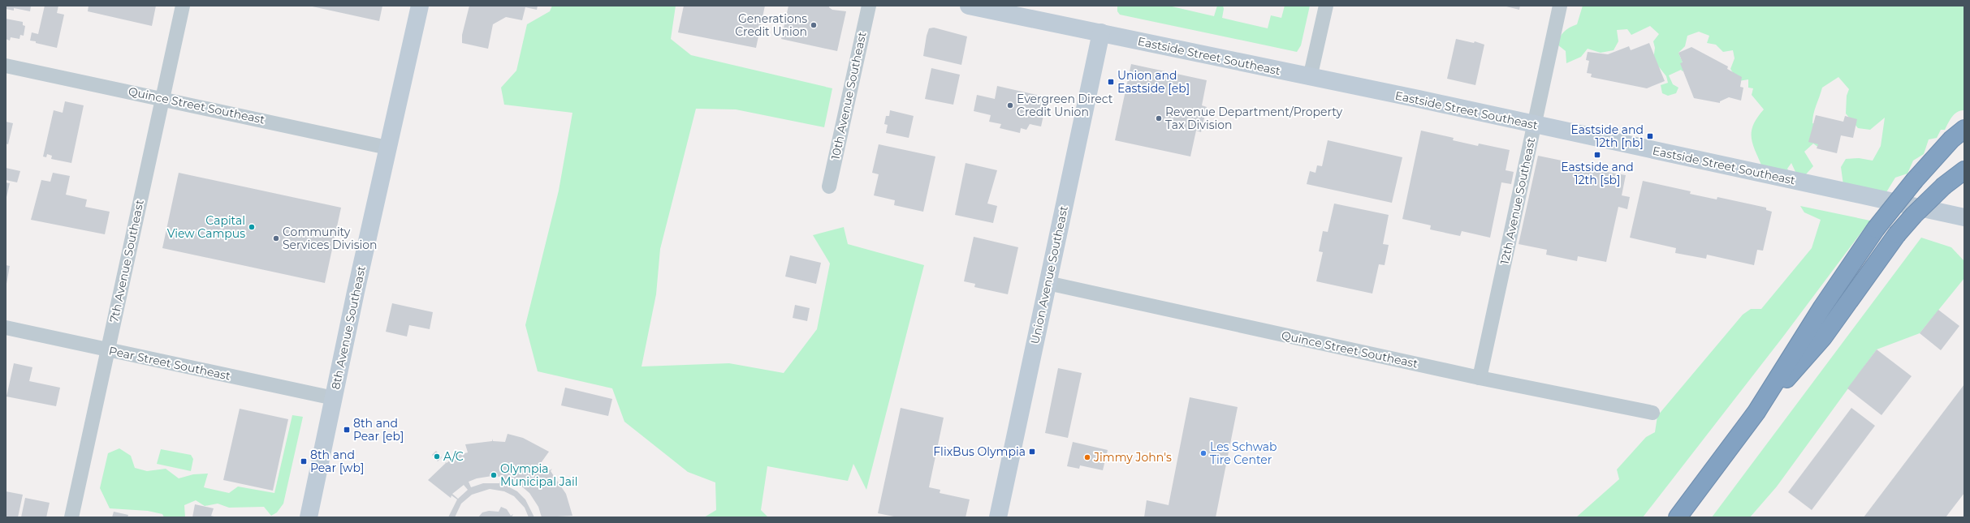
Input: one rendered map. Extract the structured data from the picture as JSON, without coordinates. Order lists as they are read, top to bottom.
{
  "streets": {
    "street": [
      "Eastside Street Southeast",
      "10th Avenue Southeast",
      "Quince Street Southeast",
      "12th Avenue Southeast",
      "7th Avenue Southeast",
      "Union Avenue Southeast",
      "8th Avenue Southeast",
      "Pear Street Southeast"
    ]
  },
  "crossings": [
    ["Eastside Street Southeast", "12th Avenue Southeast"],
    ["Eastside Street Southeast", "Union Avenue Southeast"],
    ["Quince Street Southeast", "12th Avenue Southeast"],
    ["Quince Street Southeast", "7th Avenue Southeast"],
    ["Quince Street Southeast", "Union Avenue Southeast"],
    ["Quince Street Southeast", "8th Avenue Southeast"],
    ["7th Avenue Southeast", "Pear Street Southeast"],
    ["8th Avenue Southeast", "Pear Street Southeast"]
  ],
  "places": {
    "other": [
      "Generations Credit Union",
      "Evergreen Direct Credit Union",
      "Revenue Department/Property Tax Division",
      "Capital View Campus",
      "Community Services Division",
      "Les Schwab Tire Center",
      "A/C",
      "Jimmy John's",
      "Olympia Municipal Jail"
    ],
    "transit": [
      "Union and Eastside [eb]",
      "Eastside and 12th [nb]",
      "Eastside and 12th [sb]",
      "8th and Pear [eb]",
      "FlixBus Olympia",
      "8th and Pear [wb]"
    ]
  }
}
